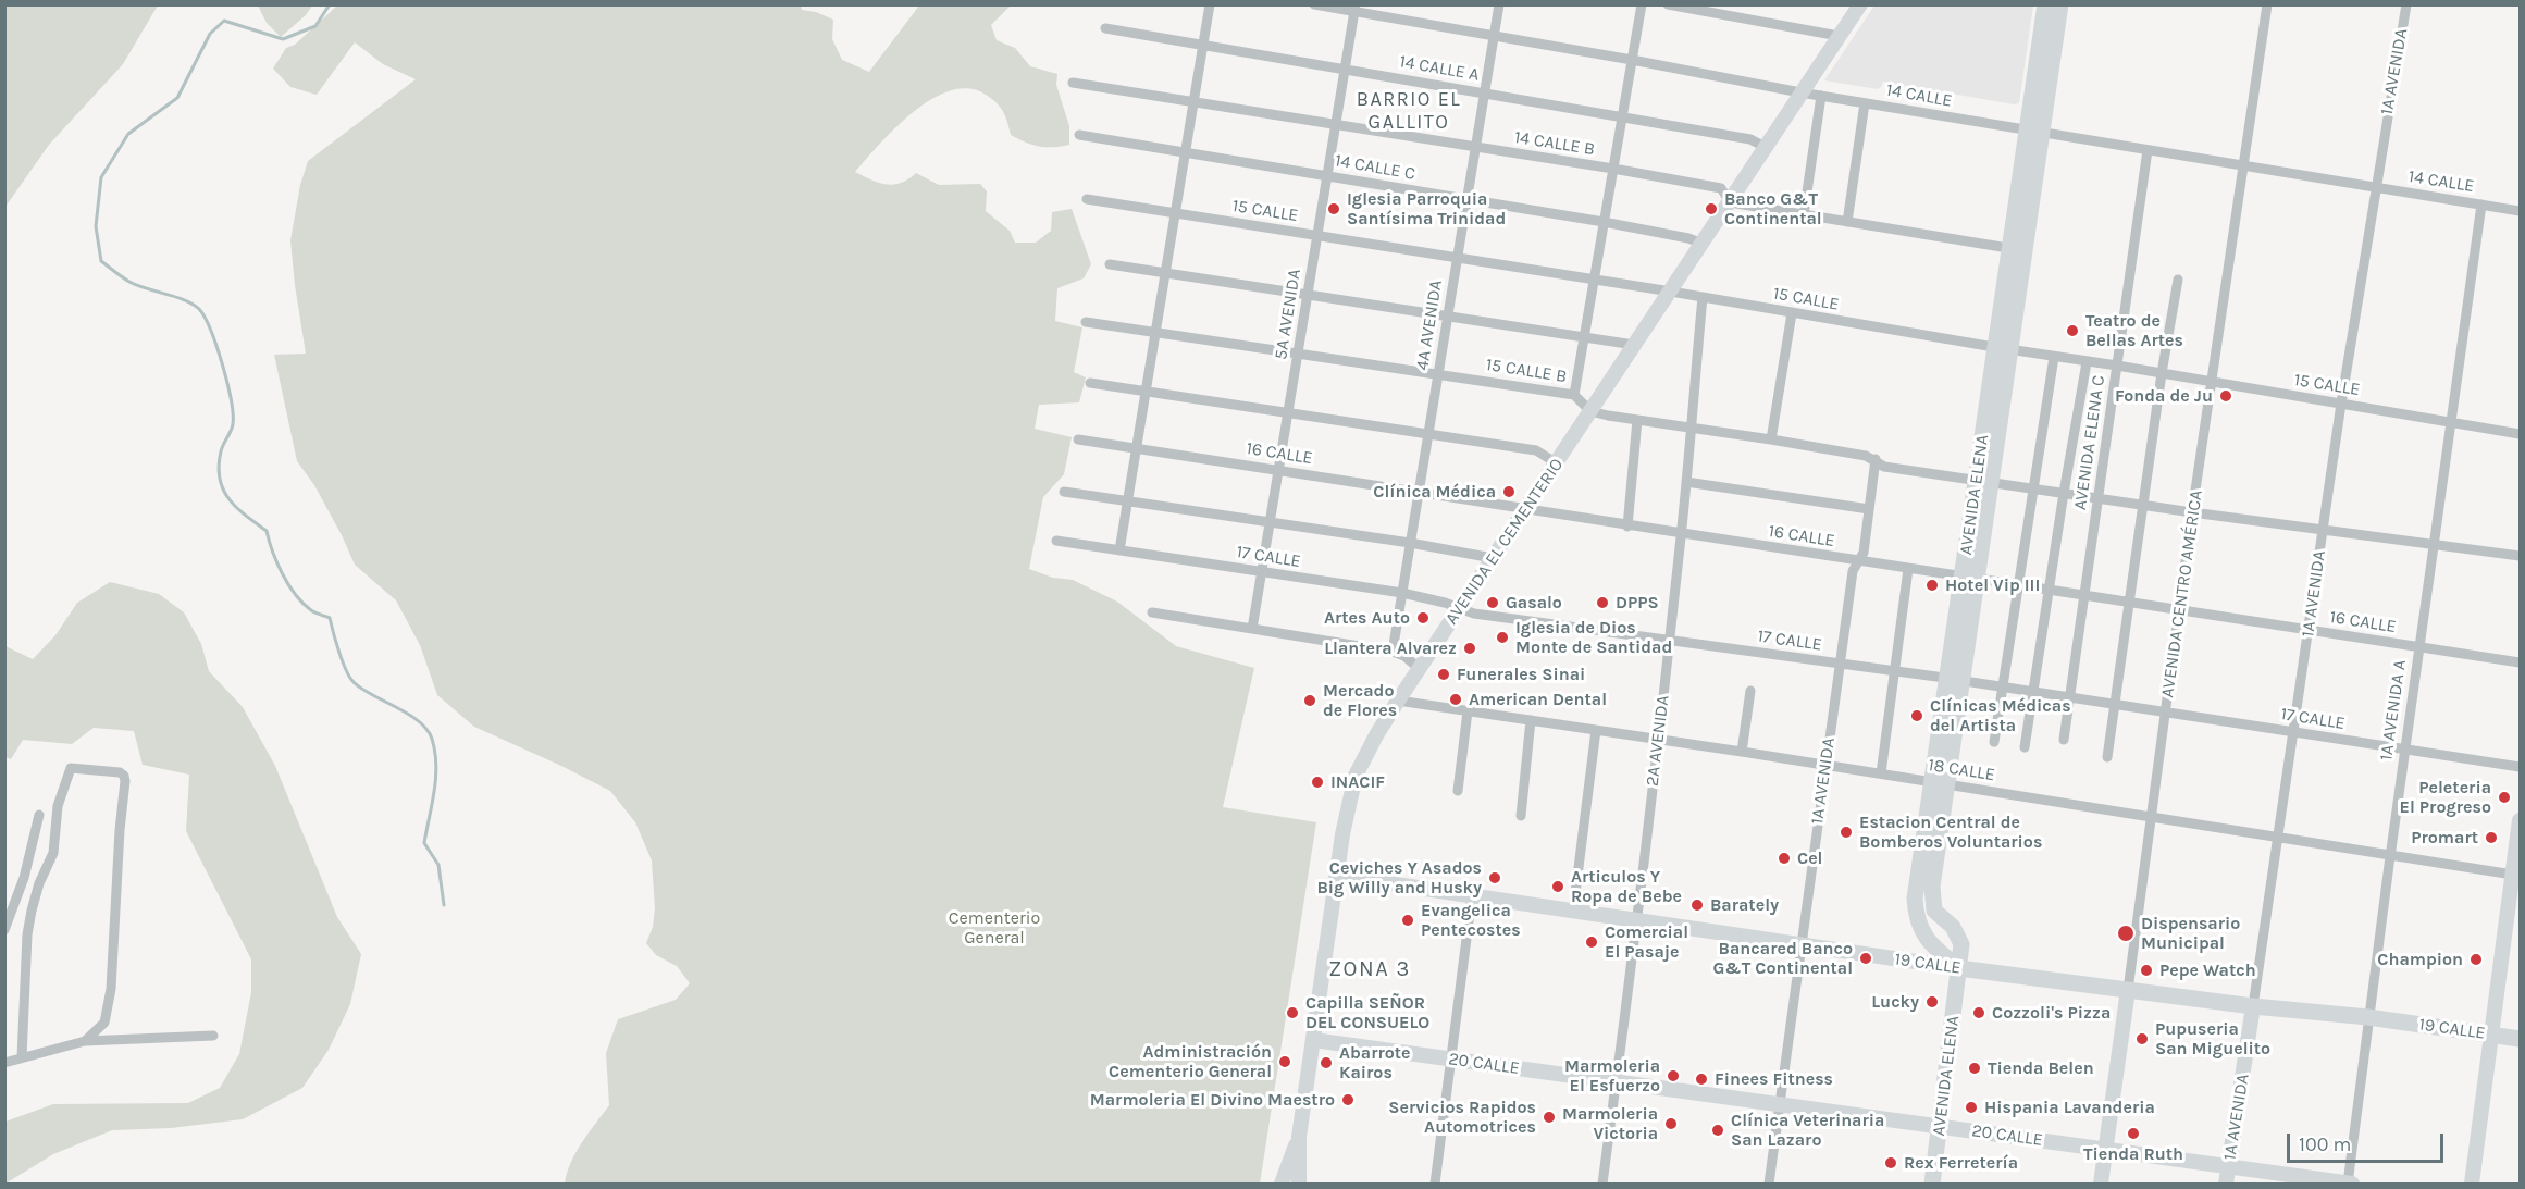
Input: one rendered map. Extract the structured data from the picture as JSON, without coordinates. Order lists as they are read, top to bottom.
{
  "streets": {
    "main road": [
      "1A AVENIDA",
      "AVENIDA ELENA",
      "AVENIDA EL CEMENTERIO",
      "AVENIDA CENTRO AMÉRICA",
      "19 CALLE",
      "20 CALLE"
    ],
    "street": [
      "14 CALLE A",
      "14 CALLE",
      "14 CALLE B",
      "14 CALLE C",
      "15 CALLE",
      "5A AVENIDA",
      "4A AVENIDA",
      "15 CALLE B",
      "AVENIDA ELENA C",
      "16 CALLE",
      "17 CALLE",
      "1A AVENIDA A",
      "2A AVENIDA",
      "18 CALLE"
    ]
  },
  "crossings": [
    ["14 CALLE A", "5A AVENIDA"],
    ["14 CALLE A", "4A AVENIDA"],
    ["14 CALLE A", "AVENIDA EL CEMENTERIO"],
    ["1A AVENIDA", "14 CALLE"],
    ["1A AVENIDA", "15 CALLE"],
    ["1A AVENIDA", "16 CALLE"],
    ["1A AVENIDA", "17 CALLE"],
    ["1A AVENIDA", "18 CALLE"],
    ["1A AVENIDA", "19 CALLE"],
    ["1A AVENIDA", "20 CALLE"],
    ["14 CALLE", "5A AVENIDA"],
    ["14 CALLE", "4A AVENIDA"],
    ["14 CALLE", "AVENIDA ELENA C"],
    ["14 CALLE", "AVENIDA ELENA"],
    ["14 CALLE", "AVENIDA EL CEMENTERIO"],
    ["14 CALLE", "AVENIDA CENTRO AMÉRICA"],
    ["14 CALLE", "1A AVENIDA A"],
    ["14 CALLE B", "5A AVENIDA"],
    ["14 CALLE B", "4A AVENIDA"],
    ["14 CALLE B", "AVENIDA ELENA"],
    ["14 CALLE B", "AVENIDA EL CEMENTERIO"],
    ["14 CALLE C", "5A AVENIDA"],
    ["14 CALLE C", "4A AVENIDA"],
    ["14 CALLE C", "AVENIDA EL CEMENTERIO"],
    ["15 CALLE", "5A AVENIDA"],
    ["15 CALLE", "4A AVENIDA"],
    ["15 CALLE", "AVENIDA ELENA C"],
    ["15 CALLE", "AVENIDA ELENA"],
    ["15 CALLE", "AVENIDA EL CEMENTERIO"],
    ["15 CALLE", "AVENIDA CENTRO AMÉRICA"],
    ["15 CALLE", "1A AVENIDA A"],
    ["15 CALLE", "2A AVENIDA"],
    ["5A AVENIDA", "15 CALLE B"],
    ["5A AVENIDA", "16 CALLE"],
    ["5A AVENIDA", "17 CALLE"],
    ["4A AVENIDA", "15 CALLE B"],
    ["4A AVENIDA", "16 CALLE"],
    ["4A AVENIDA", "17 CALLE"],
    ["15 CALLE B", "AVENIDA EL CEMENTERIO"],
    ["AVENIDA ELENA C", "16 CALLE"],
    ["AVENIDA ELENA C", "17 CALLE"],
    ["16 CALLE", "AVENIDA ELENA"],
    ["16 CALLE", "AVENIDA EL CEMENTERIO"],
    ["16 CALLE", "AVENIDA CENTRO AMÉRICA"],
    ["16 CALLE", "1A AVENIDA A"],
    ["16 CALLE", "2A AVENIDA"],
    ["AVENIDA ELENA", "17 CALLE"],
    ["AVENIDA ELENA", "18 CALLE"],
    ["AVENIDA ELENA", "19 CALLE"],
    ["AVENIDA ELENA", "20 CALLE"],
    ["AVENIDA EL CEMENTERIO", "17 CALLE"],
    ["AVENIDA EL CEMENTERIO", "18 CALLE"],
    ["AVENIDA EL CEMENTERIO", "19 CALLE"],
    ["AVENIDA EL CEMENTERIO", "20 CALLE"],
    ["17 CALLE", "AVENIDA CENTRO AMÉRICA"],
    ["17 CALLE", "1A AVENIDA A"],
    ["17 CALLE", "2A AVENIDA"],
    ["AVENIDA CENTRO AMÉRICA", "18 CALLE"],
    ["AVENIDA CENTRO AMÉRICA", "19 CALLE"],
    ["AVENIDA CENTRO AMÉRICA", "20 CALLE"],
    ["1A AVENIDA A", "18 CALLE"],
    ["1A AVENIDA A", "19 CALLE"],
    ["1A AVENIDA A", "20 CALLE"],
    ["2A AVENIDA", "18 CALLE"],
    ["2A AVENIDA", "19 CALLE"],
    ["2A AVENIDA", "20 CALLE"]
  ],
  "districts": ["BARRIO EL GALLITO", "ZONA 3"],
  "parks": ["Cementerio General"],
  "places": [
    "Iglesia Parroquia Santísima Trinidad",
    "Banco G&T Continental",
    "Teatro de Bellas Artes",
    "Fonda de Ju",
    "Clínica Médica",
    "Hotel Vip III",
    "Gasalo",
    "DPPS",
    "Artes Auto",
    "Iglesia de Dios Monte de Santidad",
    "Llantera Alvarez",
    "Funerales Sinai",
    "American Dental",
    "Mercado de Flores",
    "Clínicas Médicas del Artista",
    "INACIF",
    "Peleteria El Progreso",
    "Estacion Central de Bomberos Voluntarios",
    "Promart",
    "Cel",
    "Ceviches Y Asados Big Willy and Husky",
    "Articulos Y Ropa de Bebe",
    "Barately",
    "Evangelica Pentecostes",
    "Dispensario Municipal",
    "Comercial El Pasaje",
    "Bancared Banco G&T Continental",
    "Champion",
    "Pepe Watch",
    "Lucky",
    "Capilla SEÑOR DEL CONSUELO",
    "Cozzoli's Pizza",
    "Pupuseria San Miguelito",
    "Administración Cementerio General",
    "Abarrote Kairos",
    "Tienda Belen",
    "Marmoleria El Esfuerzo",
    "Finees Fitness",
    "Marmoleria El Divino Maestro",
    "Hispania Lavanderia",
    "Servicios Rapidos Automotrices",
    "Marmoleria Victoria",
    "Clínica Veterinaria San Lazaro",
    "Tienda Ruth",
    "Rex Ferretería"
  ],
  "scale_bar": "100 m"
}
